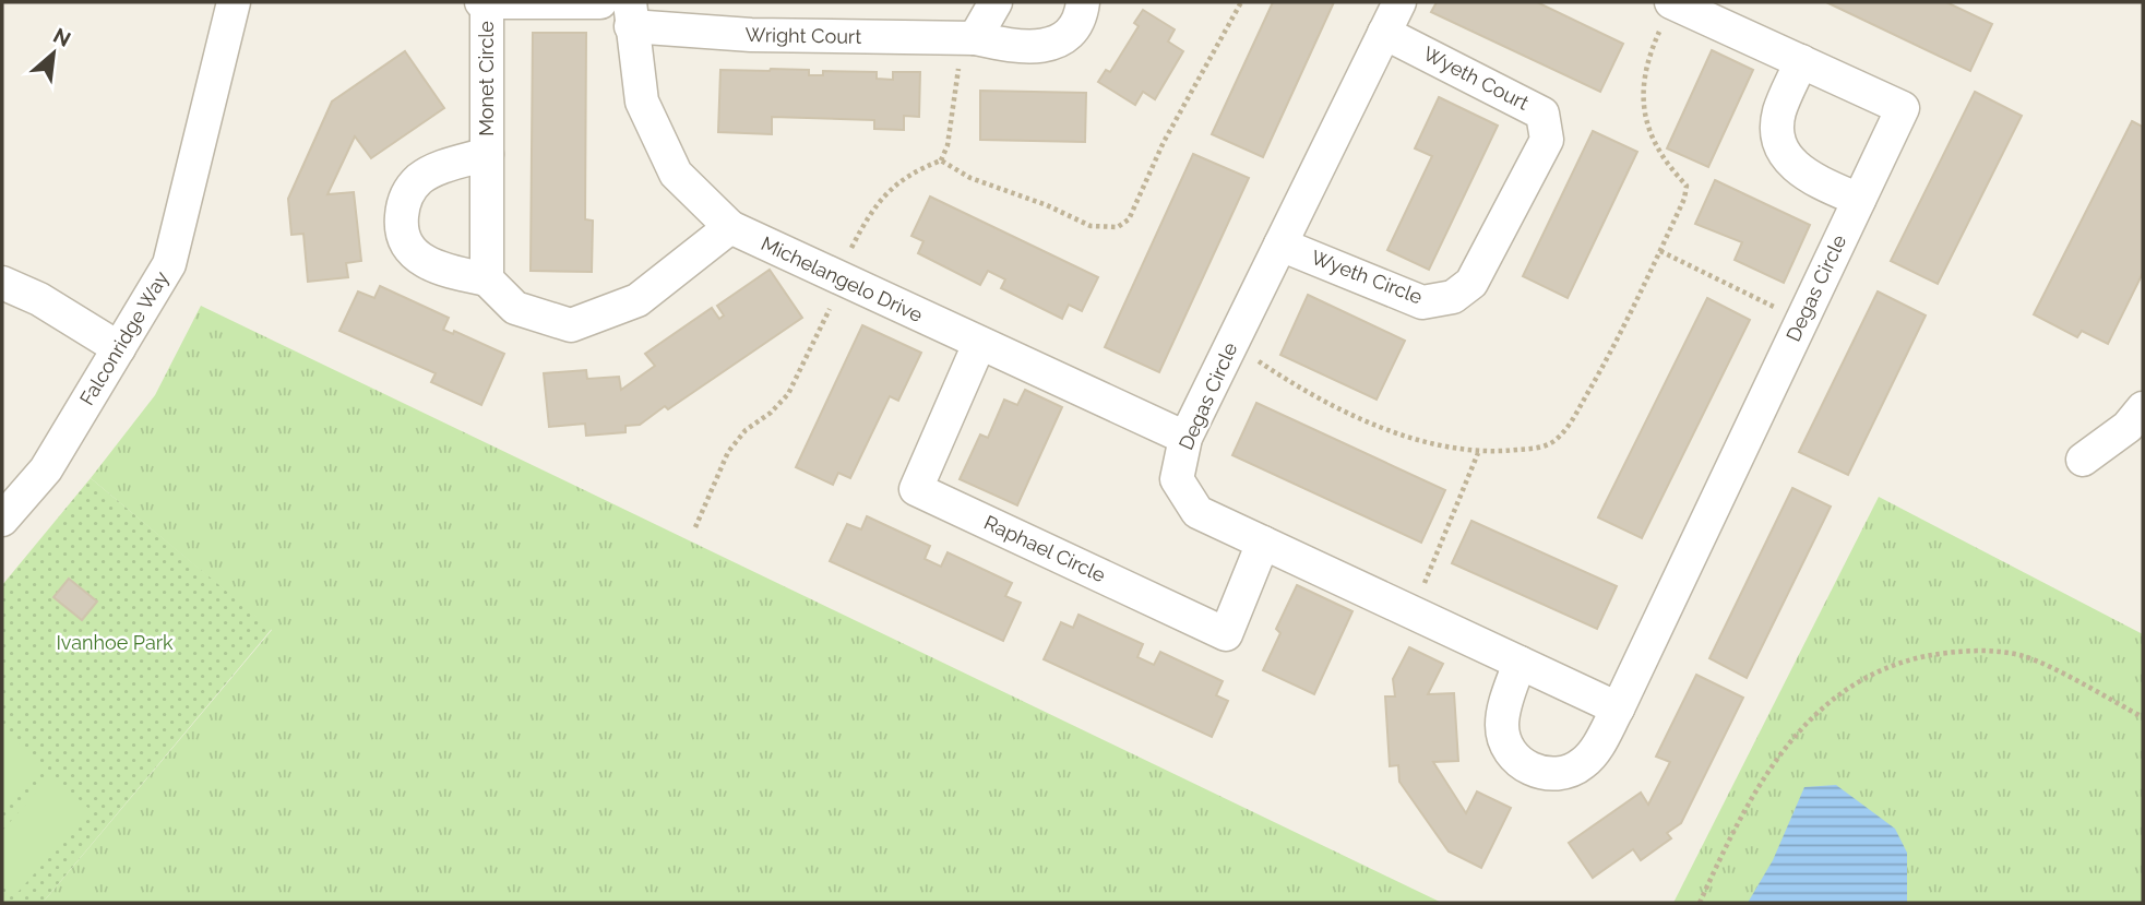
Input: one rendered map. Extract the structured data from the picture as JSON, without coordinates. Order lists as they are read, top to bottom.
{
  "streets": {
    "street": [
      "Wright Court",
      "Monet Circle",
      "Wyeth Court",
      "Wyeth Circle",
      "Michelangelo Drive",
      "Degas Circle",
      "Falconridge Way",
      "Raphael Circle"
    ]
  },
  "crossings": [
    ["Wright Court", "Michelangelo Drive"],
    ["Wyeth Court", "Wyeth Circle"],
    ["Wyeth Court", "Degas Circle"],
    ["Wyeth Circle", "Degas Circle"],
    ["Michelangelo Drive", "Degas Circle"],
    ["Michelangelo Drive", "Raphael Circle"],
    ["Degas Circle", "Raphael Circle"]
  ],
  "parks": ["Ivanhoe Park"],
  "north": "top right"
}
